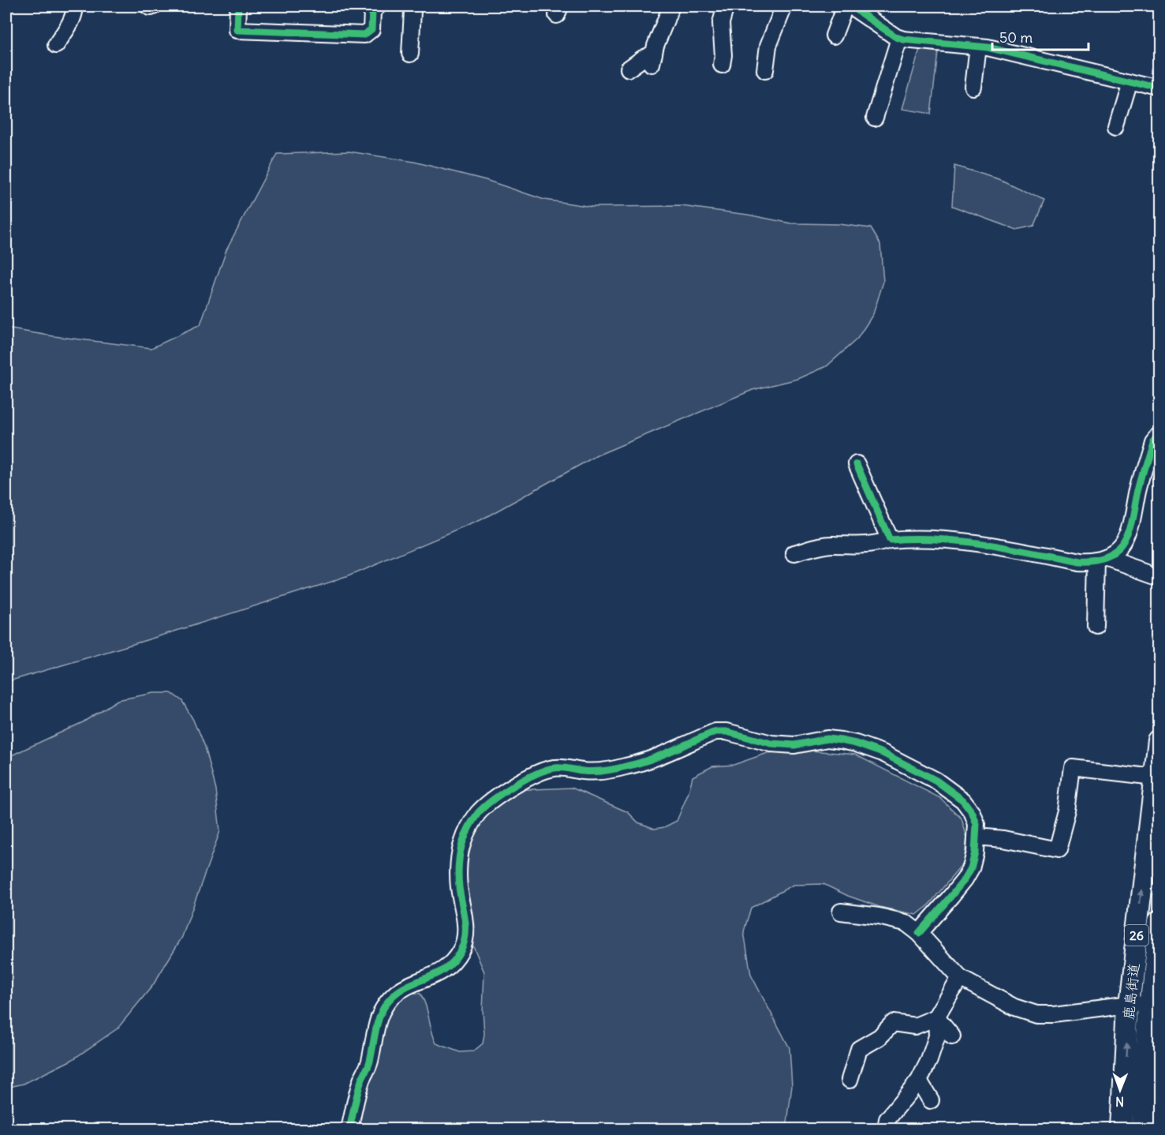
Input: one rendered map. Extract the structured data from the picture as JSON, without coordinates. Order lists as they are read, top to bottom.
{
  "streets": {
    "main road": ["26", "鹿島街道"]
  },
  "scale_bar": "50 m",
  "north": "bottom"
}
